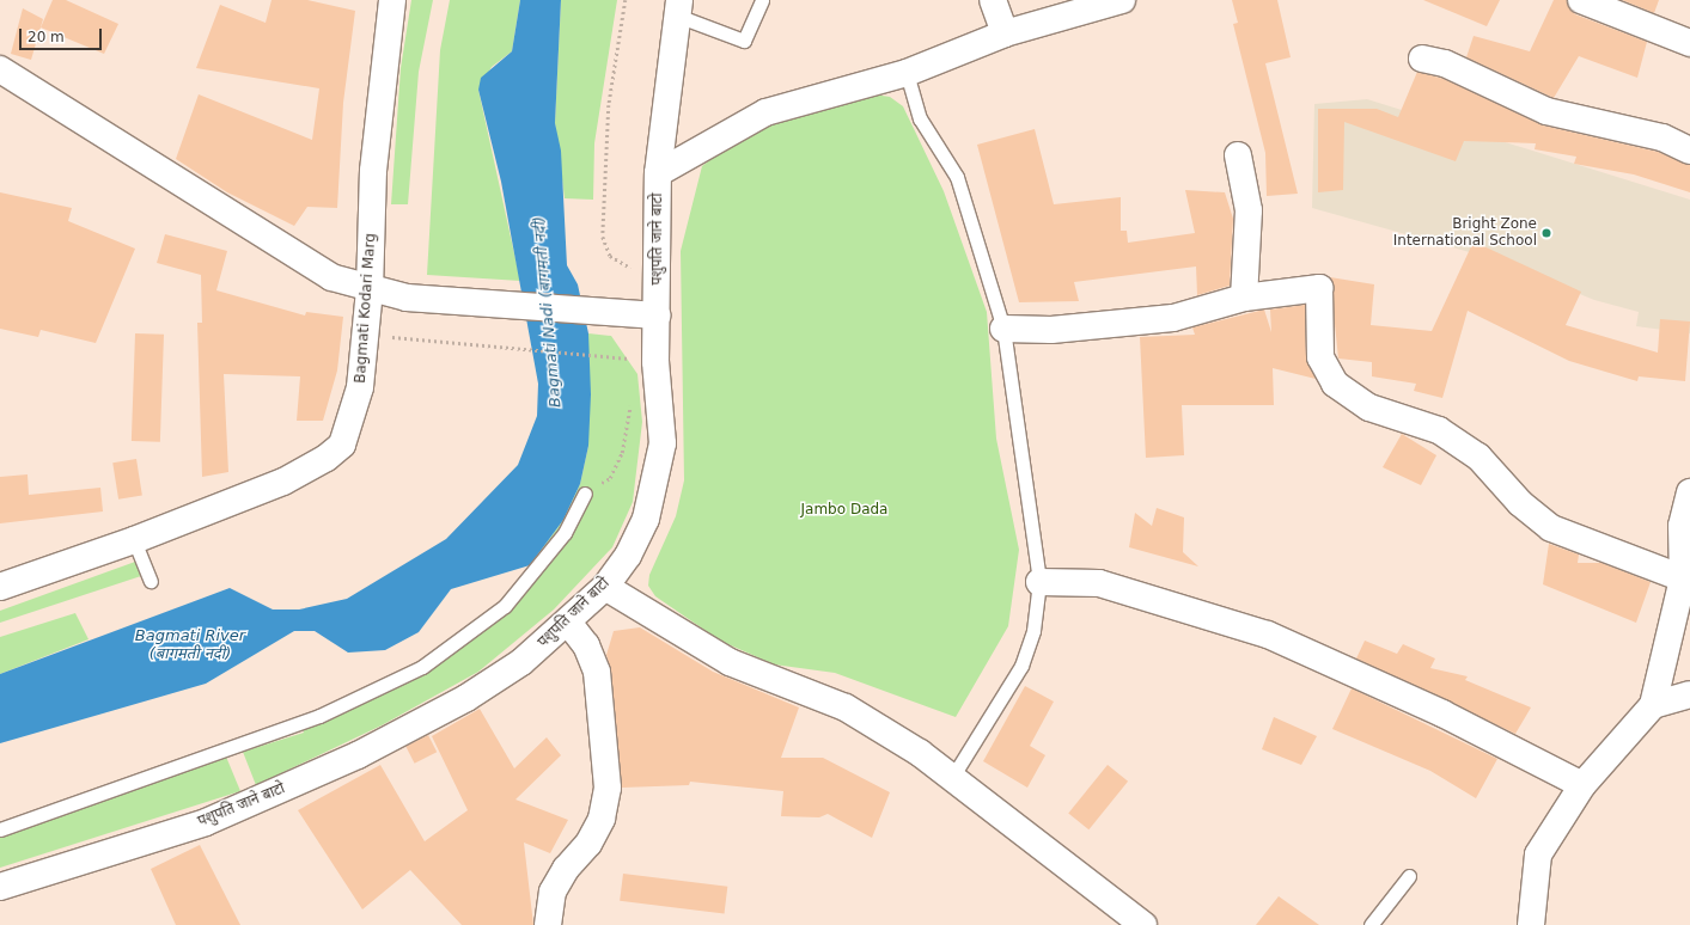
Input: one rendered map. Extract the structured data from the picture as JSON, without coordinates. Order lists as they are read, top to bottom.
{
  "streets": {
    "street": ["पशुपति जाने बाटो", "Bagmati Kodari Marg"]
  },
  "water": ["Bagmati Nadi (बागमती नदी)", "Bagmati River (बागमती नदी)"],
  "parks": ["Jambo Dada"],
  "places": ["Bright Zone International School"],
  "scale_bar": "20 m"
}
